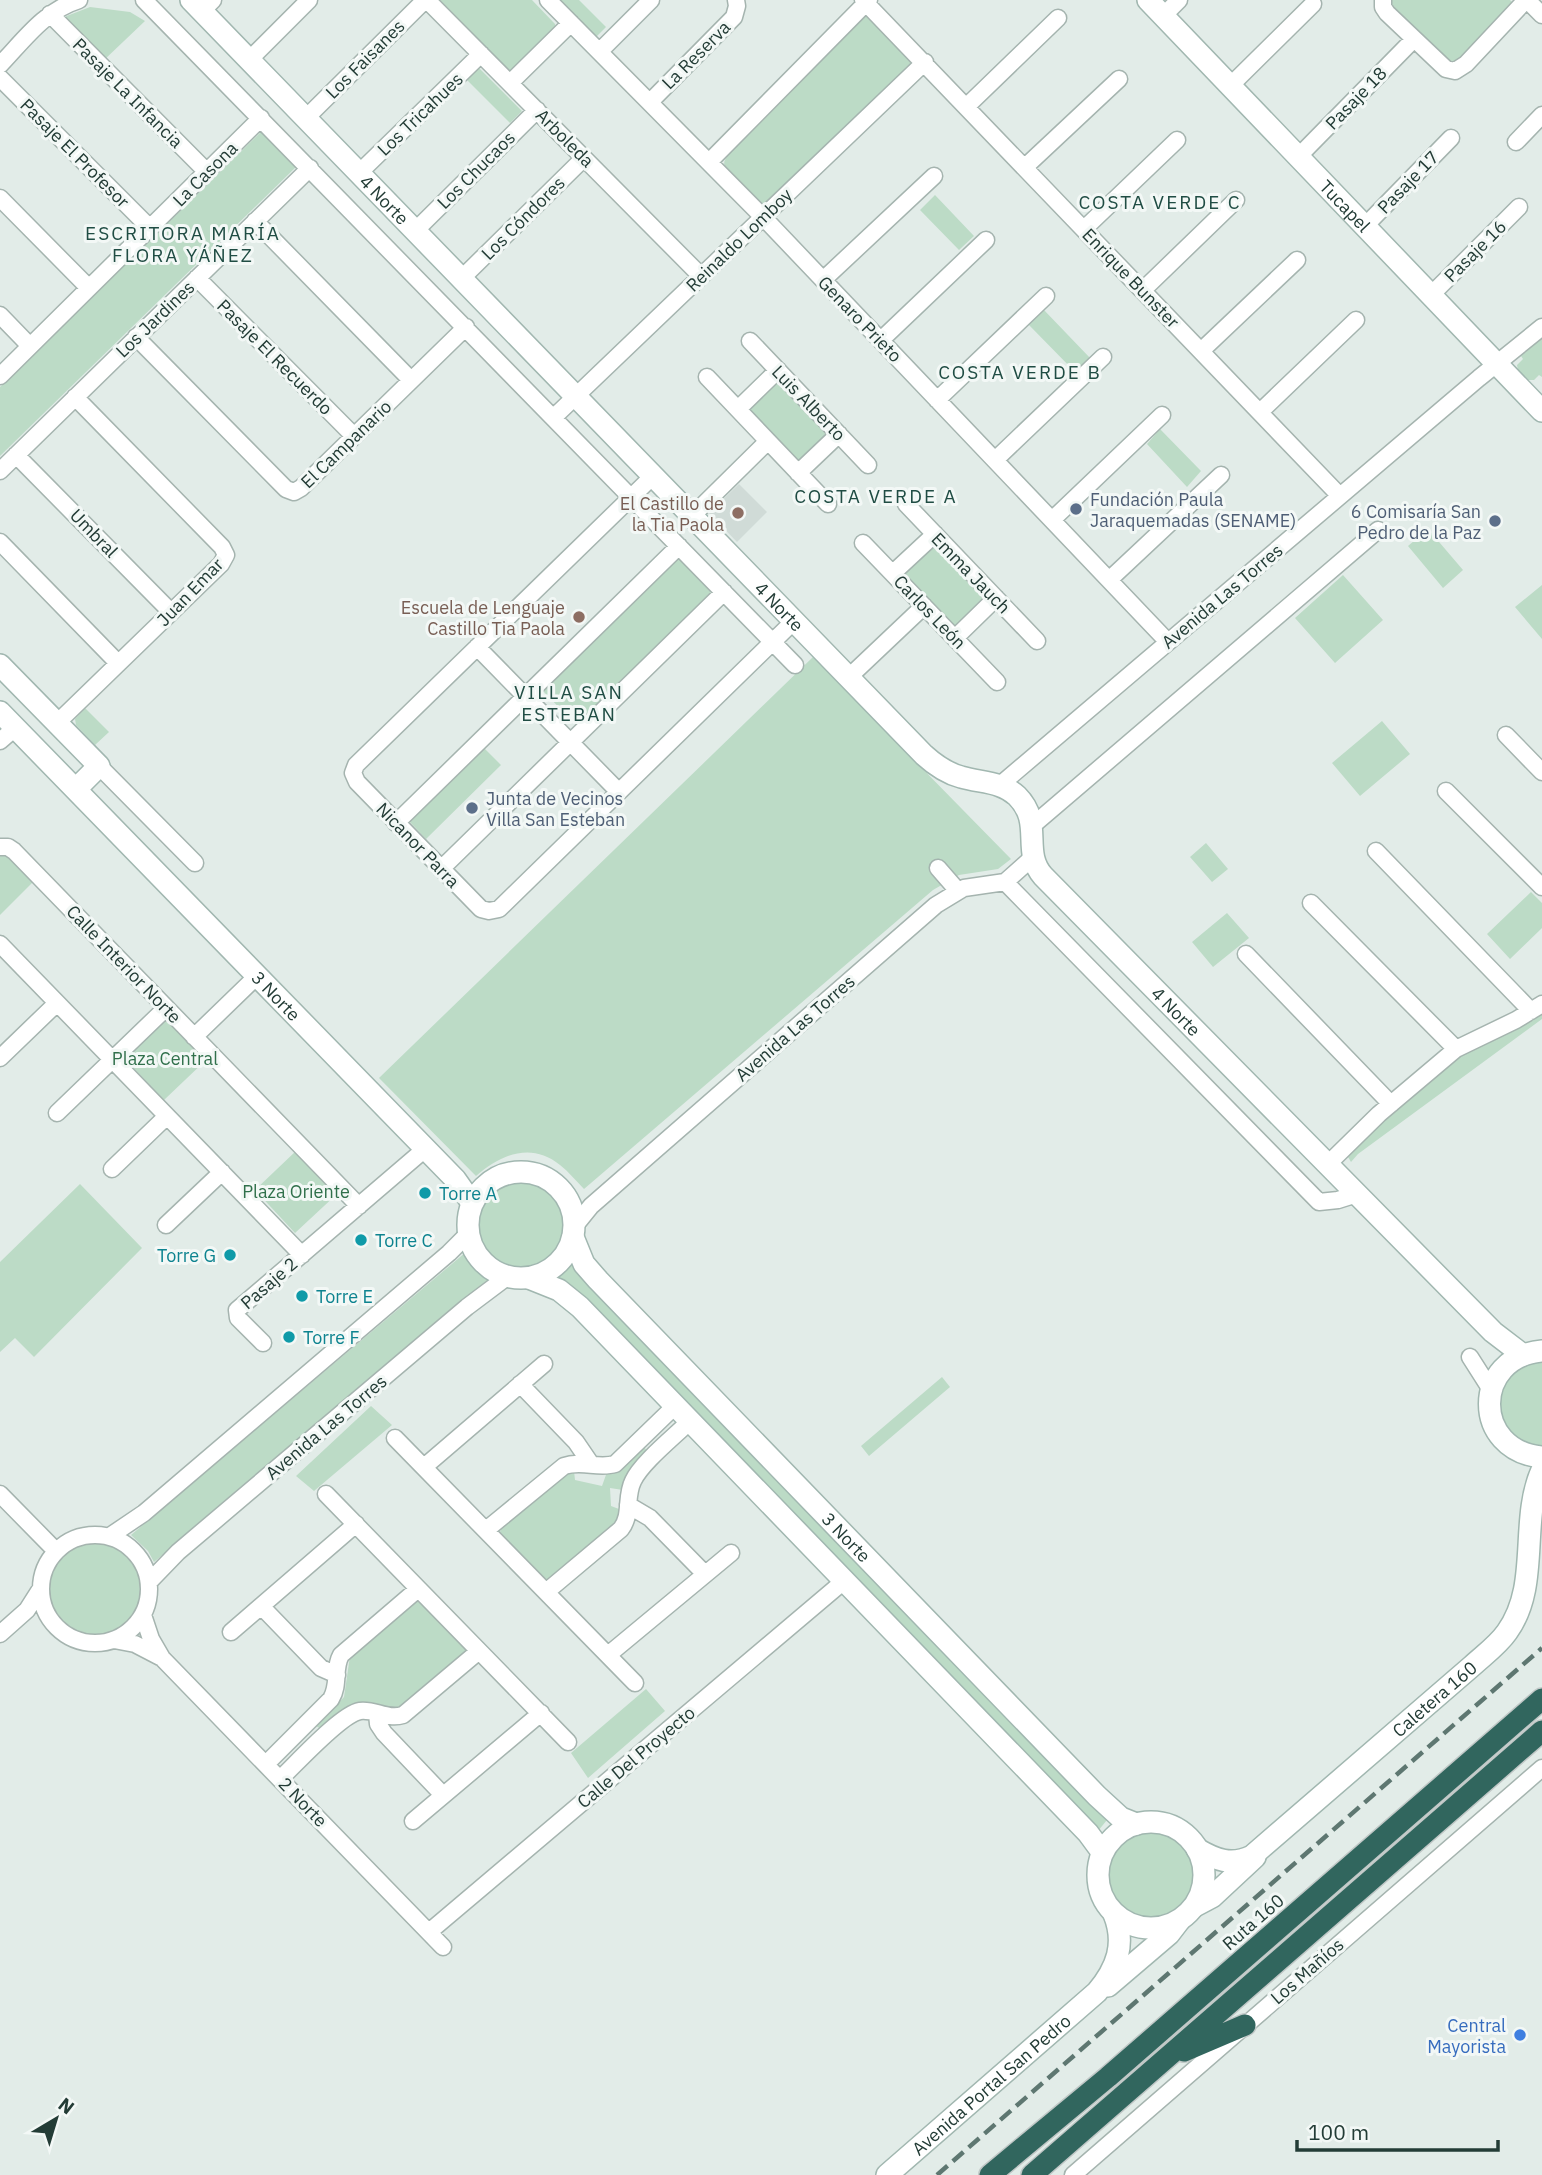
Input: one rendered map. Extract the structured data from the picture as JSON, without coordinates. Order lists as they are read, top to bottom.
{
  "streets": {
    "highway": ["Ruta 160"],
    "street": [
      "La Reserva",
      "Los Faisanes",
      "Pasaje La Infancia",
      "Pasaje 18",
      "Los Tricahues",
      "Arboleda",
      "Pasaje El Profesor",
      "Los Chucaos",
      "La Casona",
      "Pasaje 17",
      "4 Norte",
      "Tucapel",
      "Los Cóndores",
      "Reinaldo Lomboy",
      "Pasaje 16",
      "Enrique Bunster",
      "Los Jardines",
      "Genaro Prieto",
      "Pasaje El Recuerdo",
      "Luis Alberto",
      "El Campanario",
      "Umbral",
      "Emma Jauch",
      "Juan Emar",
      "Avenida Las Torres",
      "Carlos León",
      "Nicanor Parra",
      "Calle Interior Norte",
      "3 Norte",
      "Pasaje 2",
      "Caletera 160",
      "Calle Del Proyecto",
      "2 Norte",
      "Los Mañíos",
      "Avenida Portal San Pedro"
    ]
  },
  "crossings": [
    ["La Reserva", "Genaro Prieto"],
    ["Los Faisanes", "Arboleda"],
    ["Los Faisanes", "4 Norte"],
    ["Pasaje La Infancia", "La Casona"],
    ["Pasaje 18", "Tucapel"],
    ["Los Tricahues", "Arboleda"],
    ["Los Tricahues", "4 Norte"],
    ["Arboleda", "Los Chucaos"],
    ["Arboleda", "Los Cóndores"],
    ["Arboleda", "Reinaldo Lomboy"],
    ["Pasaje El Profesor", "La Casona"],
    ["Los Chucaos", "4 Norte"],
    ["La Casona", "4 Norte"],
    ["Pasaje 17", "Tucapel"],
    ["4 Norte", "Los Cóndores"],
    ["4 Norte", "Reinaldo Lomboy"],
    ["4 Norte", "Los Jardines"],
    ["4 Norte", "El Campanario"],
    ["4 Norte", "Avenida Las Torres"],
    ["4 Norte", "Nicanor Parra"],
    ["Tucapel", "Pasaje 16"],
    ["Tucapel", "Avenida Las Torres"],
    ["Reinaldo Lomboy", "Enrique Bunster"],
    ["Reinaldo Lomboy", "Genaro Prieto"],
    ["Enrique Bunster", "Avenida Las Torres"],
    ["Los Jardines", "Pasaje El Recuerdo"],
    ["Los Jardines", "El Campanario"],
    ["Los Jardines", "Umbral"],
    ["Los Jardines", "Juan Emar"],
    ["Genaro Prieto", "Avenida Las Torres"],
    ["Pasaje El Recuerdo", "El Campanario"],
    ["Umbral", "Juan Emar"],
    ["Avenida Las Torres", "3 Norte"],
    ["Avenida Las Torres", "2 Norte"],
    ["3 Norte", "Caletera 160"],
    ["3 Norte", "Calle Del Proyecto"],
    ["3 Norte", "Avenida Portal San Pedro"],
    ["Caletera 160", "Avenida Portal San Pedro"],
    ["Calle Del Proyecto", "2 Norte"]
  ],
  "districts": [
    "COSTA VERDE C",
    "ESCRITORA MARÍA FLORA YÁÑEZ",
    "COSTA VERDE B",
    "COSTA VERDE A",
    "VILLA SAN ESTEBAN"
  ],
  "parks": ["Plaza Central", "Plaza Oriente"],
  "places": [
    "Fundación Paula Jaraquemadas (SENAME)",
    "El Castillo de la Tia Paola",
    "6 Comisaría San Pedro de la Paz",
    "Escuela de Lenguaje Castillo Tia Paola",
    "Junta de Vecinos Villa San Esteban",
    "Torre A",
    "Torre C",
    "Torre G",
    "Torre E",
    "Torre F",
    "Central Mayorista"
  ],
  "scale_bar": "100 m",
  "north": "top right"
}
